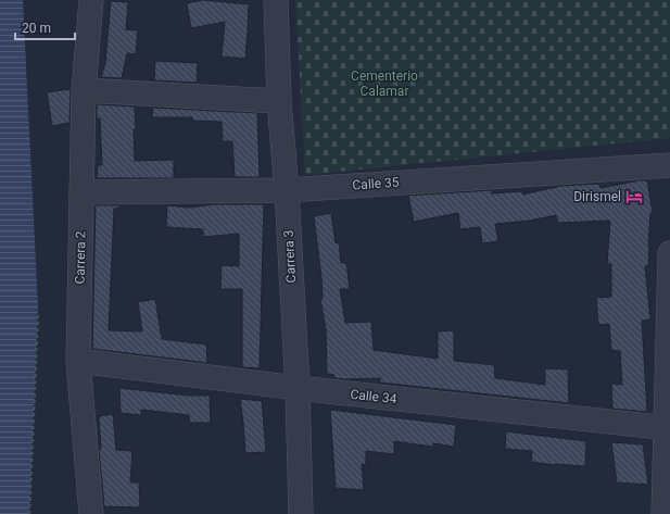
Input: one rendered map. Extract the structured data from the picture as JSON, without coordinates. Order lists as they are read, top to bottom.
{
  "streets": {
    "street": [
      "Calle 35",
      "Carrera 3",
      "Carrera 2",
      "Calle 34"
    ]
  },
  "crossings": [
    ["Calle 35", "Carrera 3"],
    ["Calle 35", "Carrera 2"],
    ["Carrera 3", "Calle 34"],
    ["Carrera 2", "Calle 34"]
  ],
  "parks": ["Cementerio Calamar"],
  "places": {
    "hotel": ["Dirismel"]
  },
  "scale_bar": "20 m"
}
